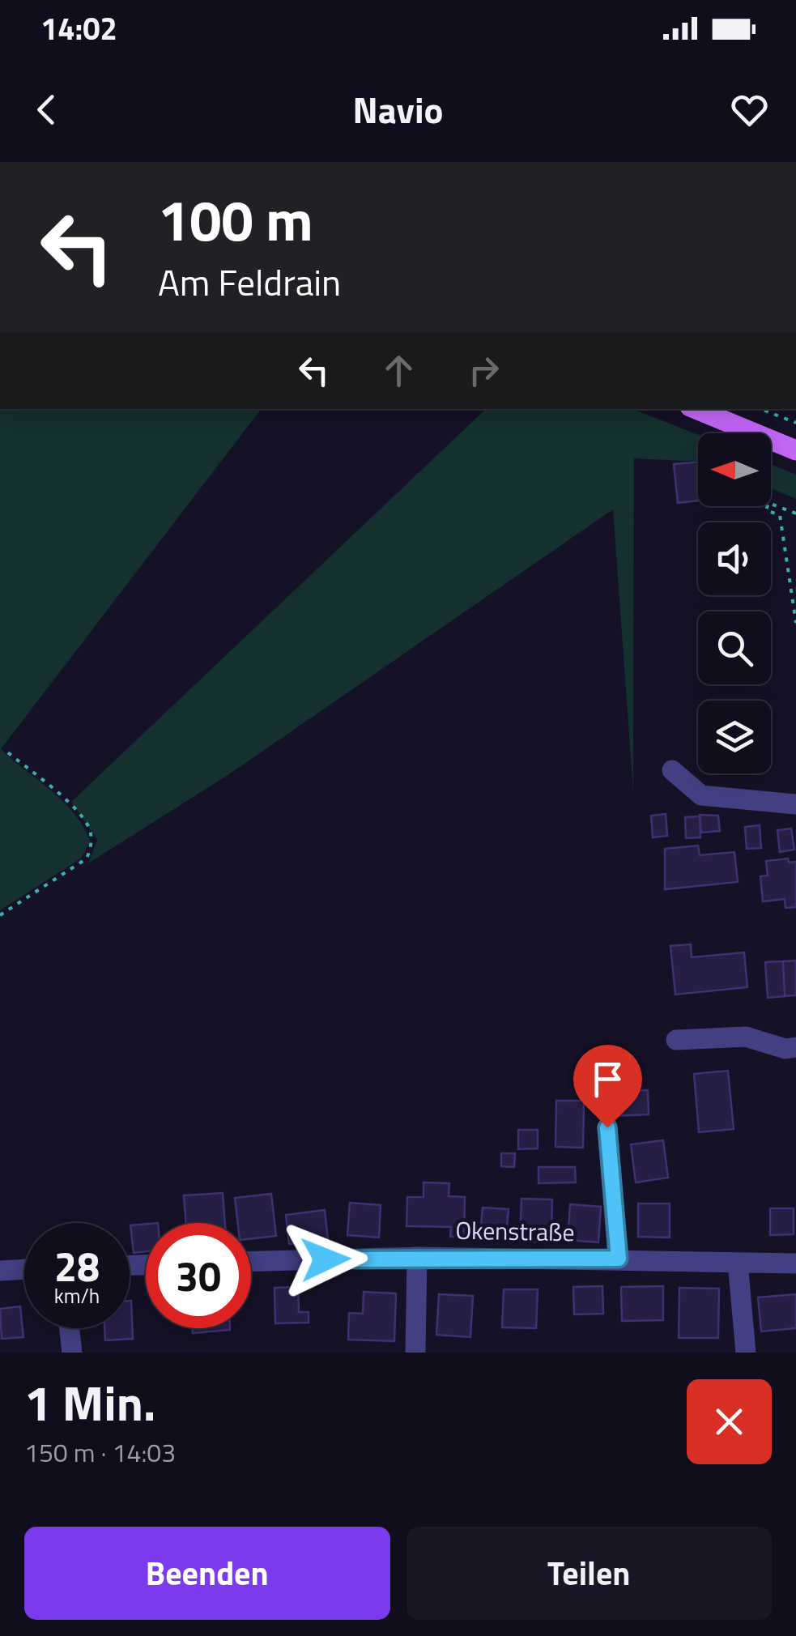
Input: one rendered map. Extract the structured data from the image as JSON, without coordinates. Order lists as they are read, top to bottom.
{
  "streets": {
    "street": ["Okenstraße"]
  },
  "north": "left",
  "page": {
    "status": "14:02",
    "header": "Navio",
    "turn": ["100 m", "Am Feldrain"],
    "speed": "28 km/h",
    "limit": "30",
    "heading": ["1 Min.", "150 m · 14:03"],
    "buttons": ["Beenden", "Teilen"]
  }
}
